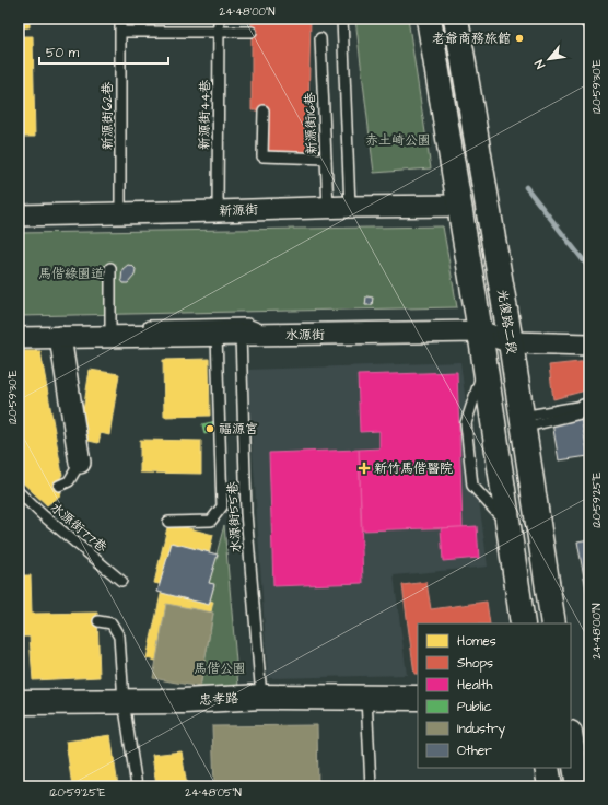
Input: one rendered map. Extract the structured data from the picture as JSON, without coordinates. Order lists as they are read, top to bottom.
{
  "streets": {
    "main road": ["光復路二段", "忠孝路"],
    "street": ["新源街", "水源街"],
    "lane": [
      "新源街44巷",
      "新源街62巷",
      "新源街16巷",
      "水源街55巷",
      "水源街77巷"
    ]
  },
  "crossings": [
    ["新源街44巷", "新源街"],
    ["新源街62巷", "新源街"],
    ["新源街16巷", "新源街"],
    ["光復路二段", "水源街"],
    ["水源街", "水源街55巷"],
    ["水源街55巷", "忠孝路"]
  ],
  "parks": ["赤土崎公園", "馬偕綠園道", "馬偕公園"],
  "places": {
    "other": ["老爺商務旅館", "福源宮"],
    "health": ["新竹馬偕醫院"]
  },
  "legend": [
    "Homes",
    "Shops",
    "Health",
    "Public",
    "Industry",
    "Other"
  ],
  "scale_bar": "50 m",
  "north": "bottom left",
  "coordinates": [
    "24°48'00\"N",
    "120°59'30\"E",
    "120°59'25\"E",
    "24°48'05\"N"
  ]
}
